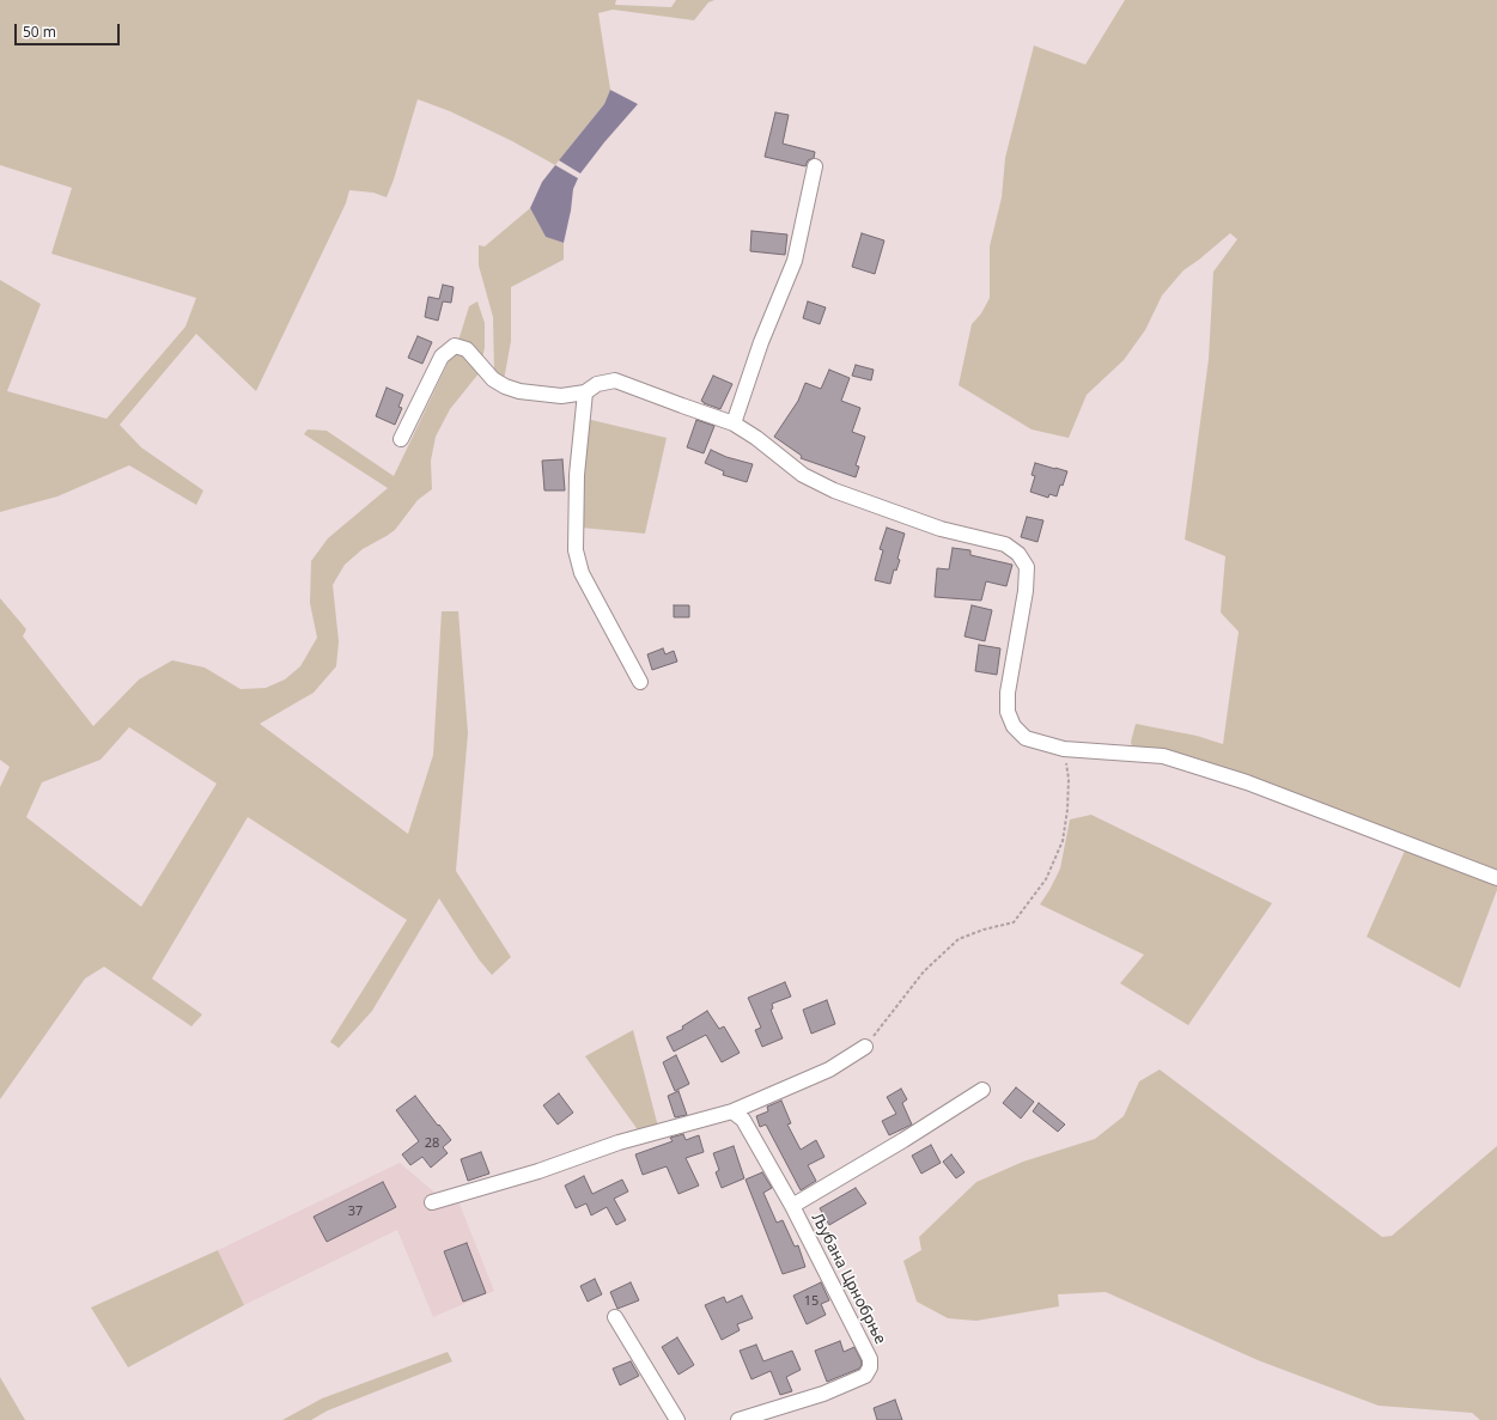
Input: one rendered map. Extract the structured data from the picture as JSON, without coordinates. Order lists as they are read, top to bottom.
{
  "streets": {
    "street": ["Љубана Црнобрње"]
  },
  "house_numbers": ["28", "37", "15"],
  "scale_bar": "50 m"
}
